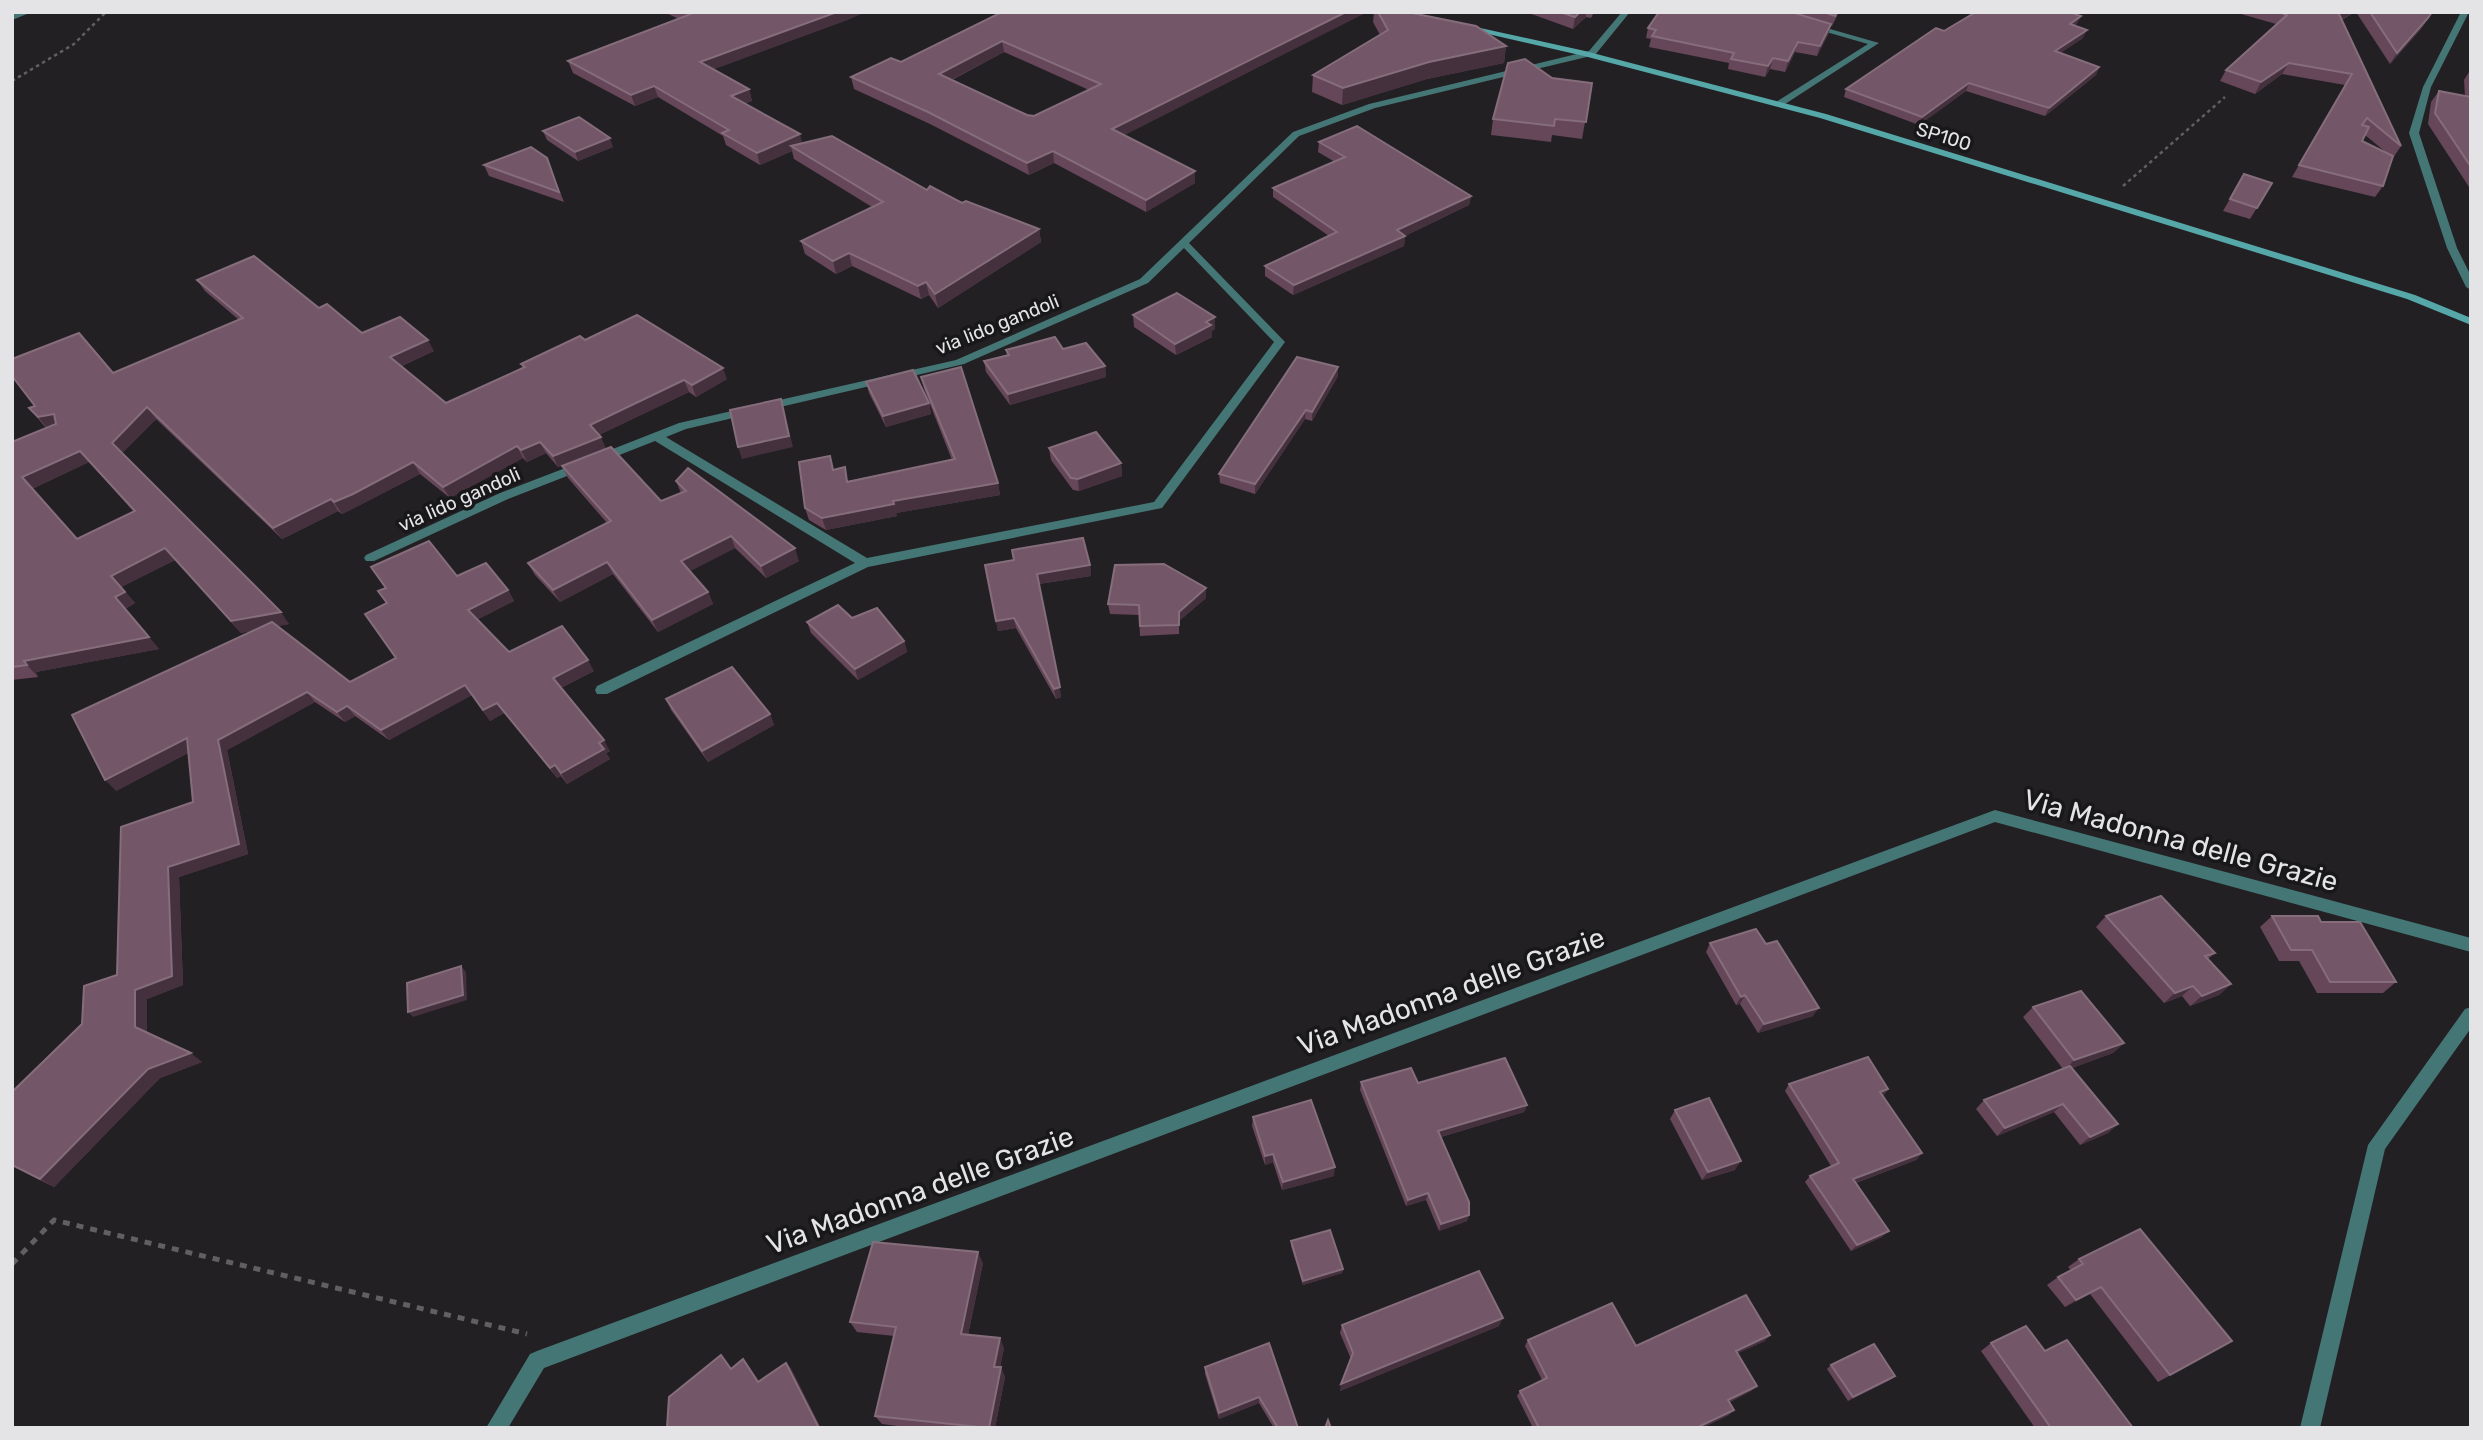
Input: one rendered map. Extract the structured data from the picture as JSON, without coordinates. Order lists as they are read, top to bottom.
{
  "streets": {
    "main road": ["SP100"],
    "street": ["via lido gandoli", "Via Madonna delle Grazie"]
  },
  "crossings": [
    ["SP100", "via lido gandoli"]
  ]
}
